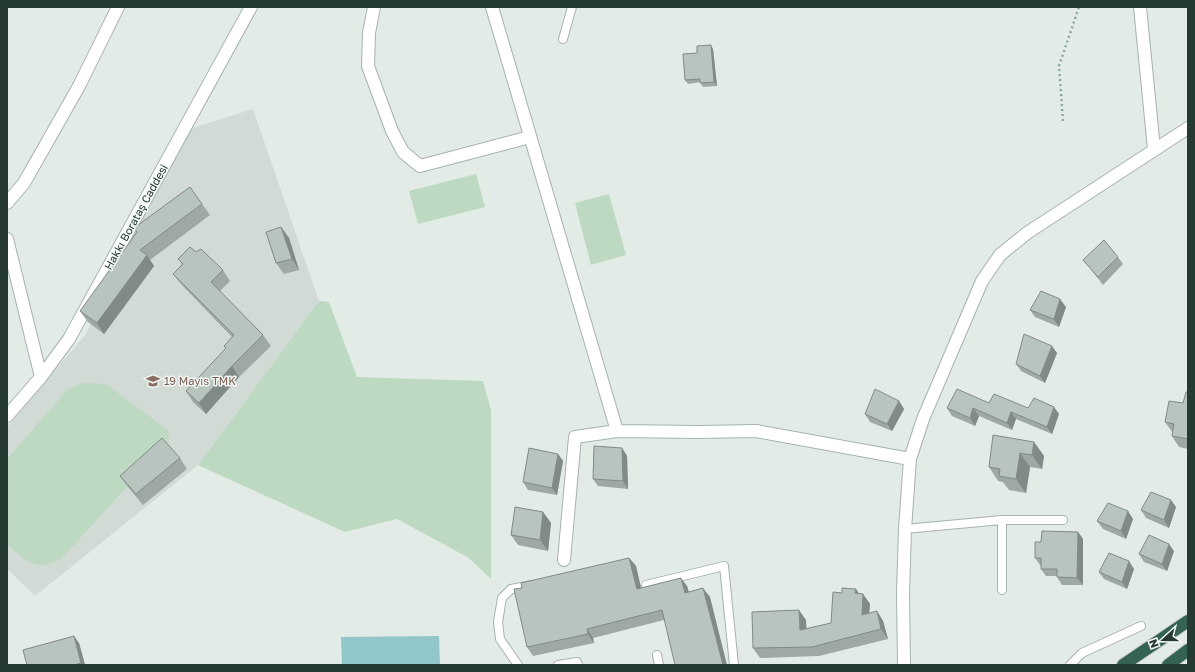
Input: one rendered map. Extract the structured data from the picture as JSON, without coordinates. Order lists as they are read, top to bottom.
{
  "streets": {
    "street": ["Hakkı Borataş Caddesi"]
  },
  "places": {
    "school or university": ["19 Mayıs TMK"]
  },
  "north": "left"
}
